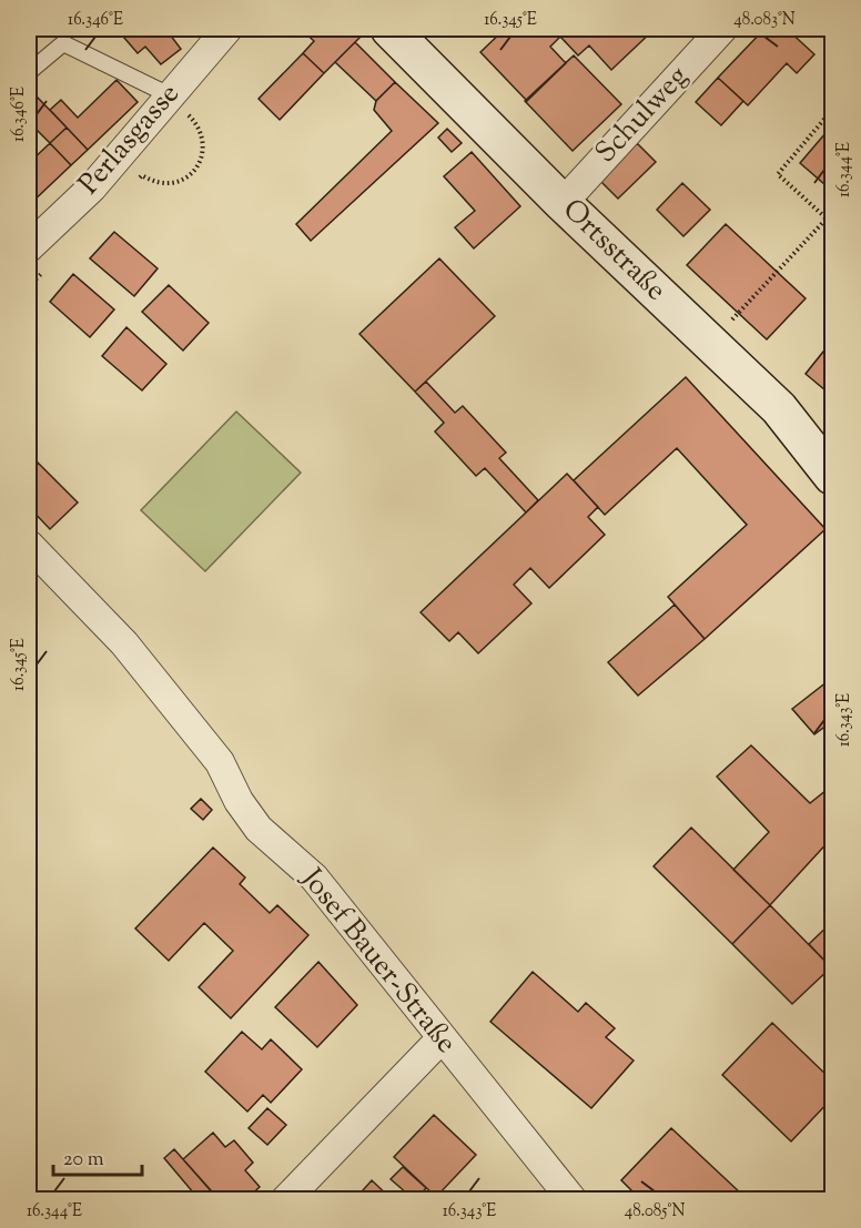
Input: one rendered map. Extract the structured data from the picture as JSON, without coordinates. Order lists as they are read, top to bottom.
{
  "streets": {
    "street": [
      "Schulweg",
      "Perlasgasse",
      "Ortsstraße",
      "Josef Bauer-Straße"
    ]
  },
  "crossings": [
    ["Schulweg", "Ortsstraße"]
  ],
  "scale_bar": "20 m",
  "coordinates": [
    "16.346°E",
    "16.345°E",
    "48.083°N",
    "16.344°E",
    "16.343°E",
    "48.085°N"
  ]
}
